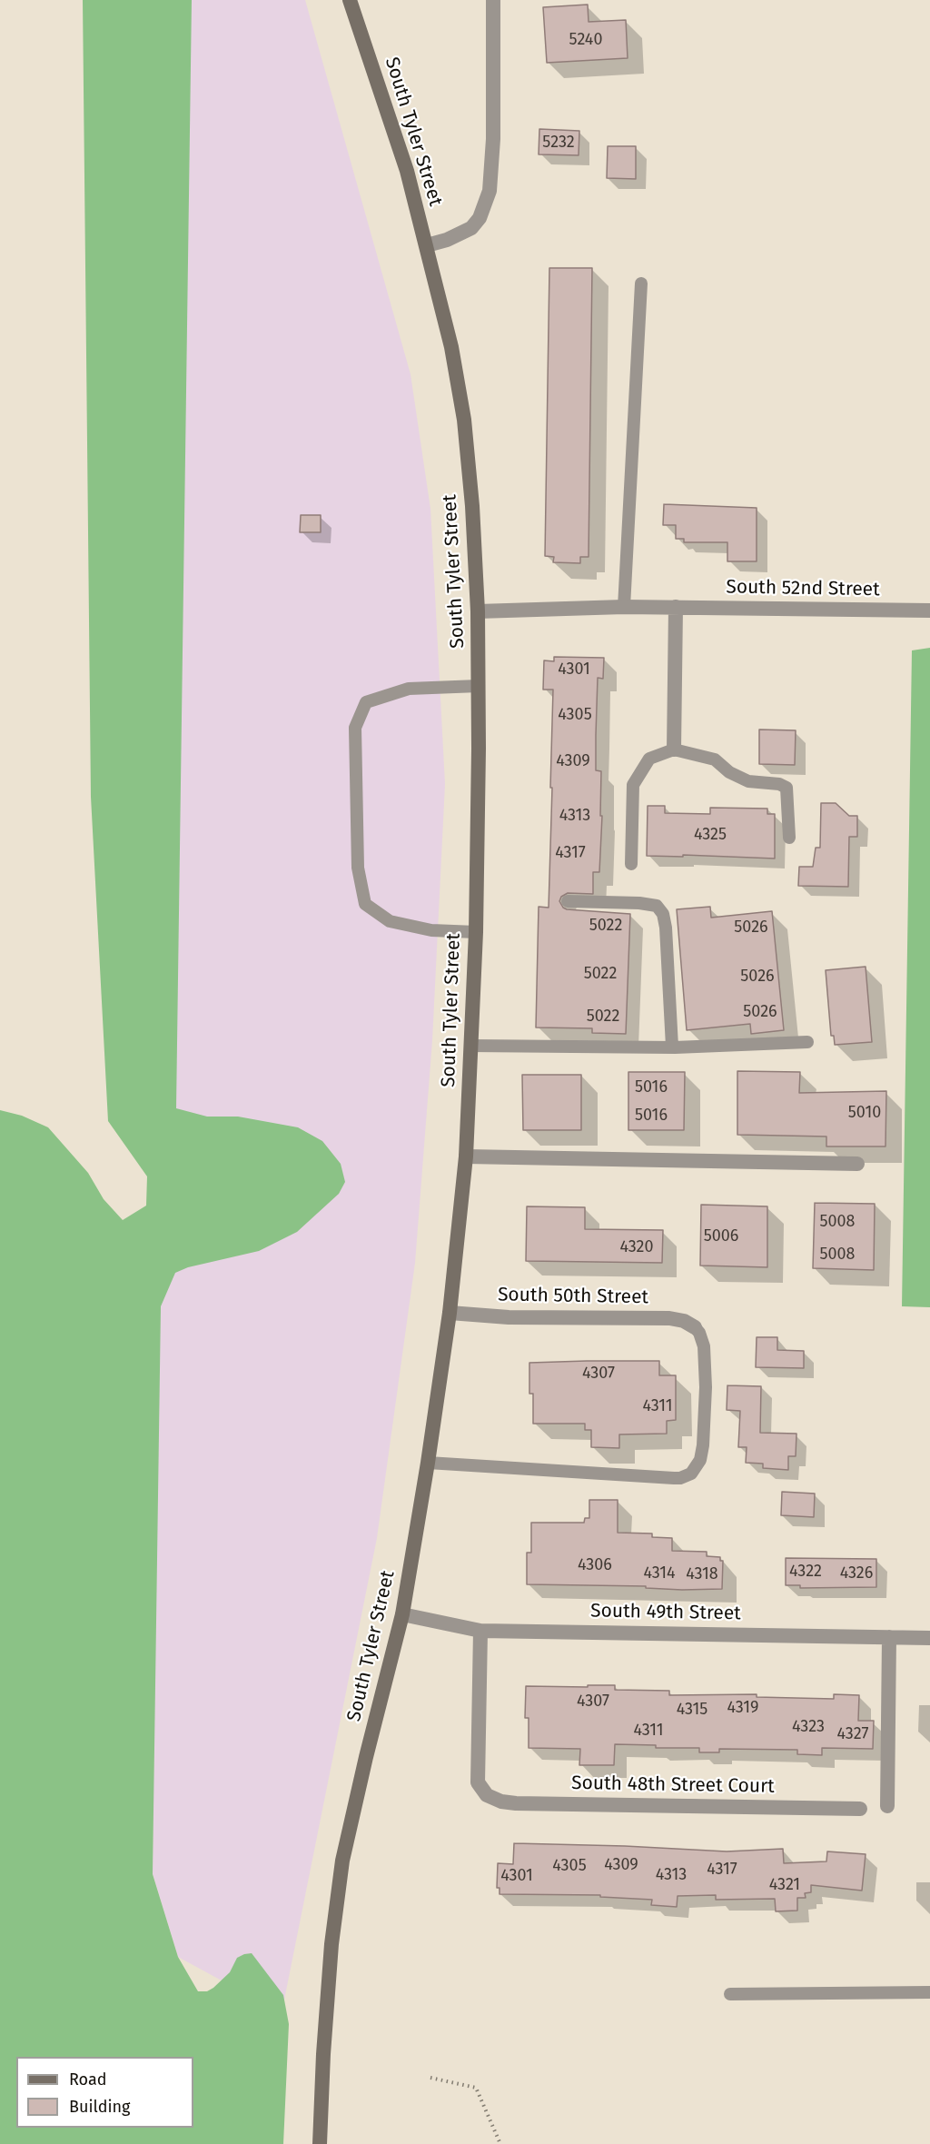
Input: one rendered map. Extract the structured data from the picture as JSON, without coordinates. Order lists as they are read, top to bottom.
{
  "streets": {
    "main road": ["South Tyler Street"],
    "street": [
      "South 52nd Street",
      "South 50th Street",
      "South 49th Street",
      "South 48th Street Court"
    ]
  },
  "crossings": [
    ["South Tyler Street", "South 52nd Street"],
    ["South Tyler Street", "South 50th Street"],
    ["South Tyler Street", "South 49th Street"],
    ["South 49th Street", "South 48th Street Court"]
  ],
  "house_numbers": [
    "5240",
    "5232",
    "4301",
    "4305",
    "4309",
    "4313",
    "4325",
    "4317",
    "5022",
    "5026",
    "5022",
    "5026",
    "5026",
    "5022",
    "5016",
    "5010",
    "5016",
    "5008",
    "5006",
    "4320",
    "5008",
    "4307",
    "4311",
    "4306",
    "4322",
    "4314",
    "4326",
    "4318",
    "4307",
    "4319",
    "4315",
    "4323",
    "4311",
    "4327",
    "4309",
    "4305",
    "4317",
    "4313",
    "4301",
    "4321"
  ],
  "legend": ["Road", "Building"]
}
